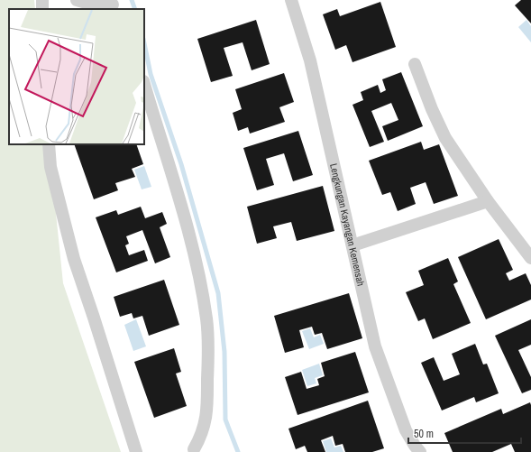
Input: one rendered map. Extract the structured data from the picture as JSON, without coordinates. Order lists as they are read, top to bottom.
{
  "streets": {
    "street": ["Lengkungan Kayangan Kemensah"]
  },
  "scale_bar": "50 m"
}
